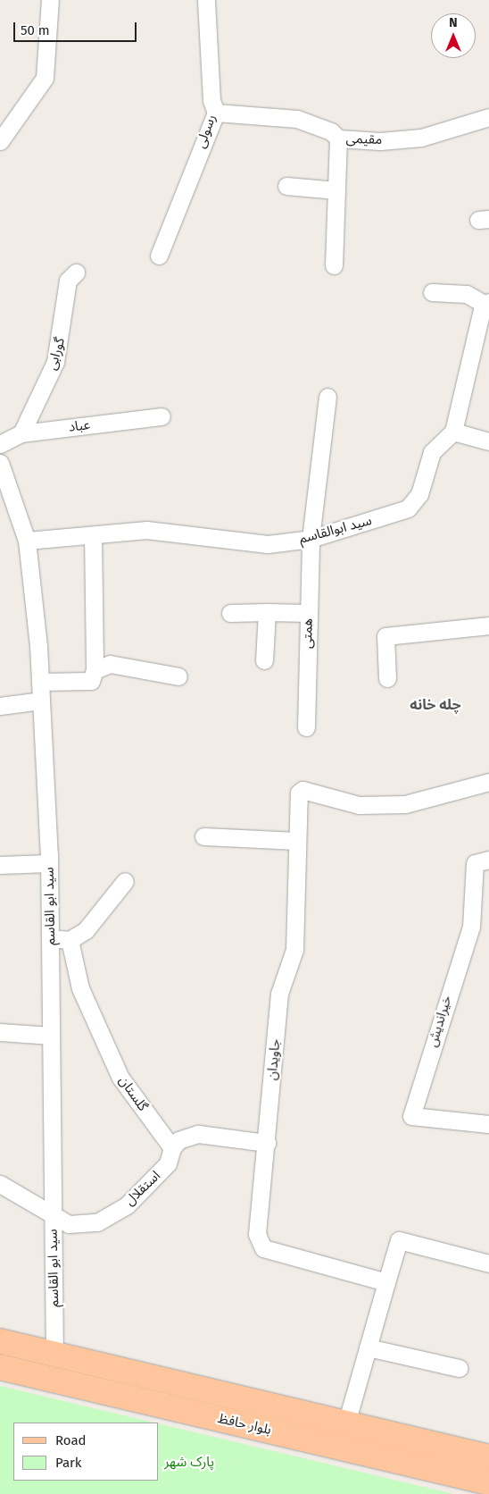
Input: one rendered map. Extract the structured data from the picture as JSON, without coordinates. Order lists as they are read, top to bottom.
{
  "streets": {
    "main road": ["بلوار حافظ"],
    "street": [
      "رسولی",
      "مقیمی",
      "گورابی",
      "عباد",
      "سید ابوالقاسم",
      "همتی",
      "سید ابو القاسم",
      "خیراندیش",
      "جاویدان",
      "گلستان",
      "استقلال"
    ]
  },
  "crossings": [
    ["رسولی", "مقیمی"],
    ["گورابی", "عباد"],
    ["سید ابوالقاسم", "همتی"],
    ["سید ابوالقاسم", "سید ابو القاسم"],
    ["سید ابو القاسم", "استقلال"],
    ["سید ابو القاسم", "بلوار حافظ"],
    ["گلستان", "استقلال"]
  ],
  "districts": ["چله خانه"],
  "parks": ["پارک شهر"],
  "legend": ["Road", "Park"],
  "scale_bar": "50 m",
  "north": "top"
}
